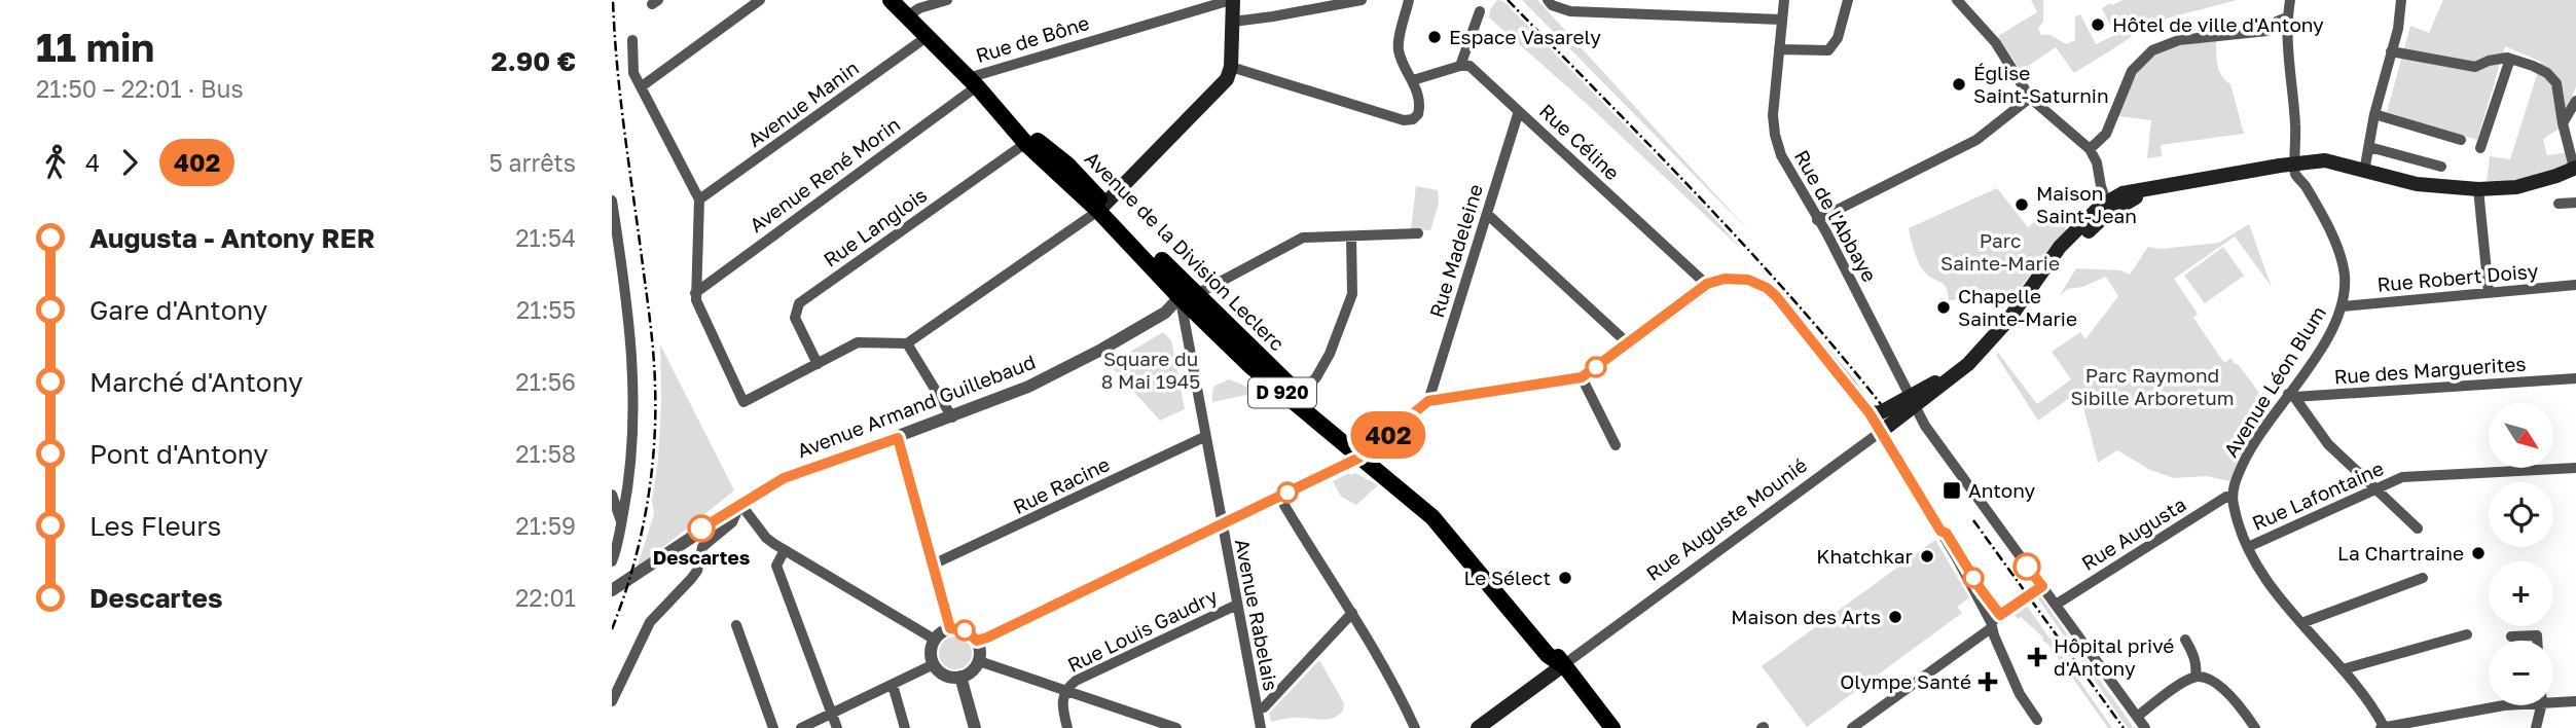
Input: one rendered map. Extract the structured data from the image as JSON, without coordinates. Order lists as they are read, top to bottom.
{
  "streets": {
    "main road": ["Avenue de la Division Leclerc", "D 920", "Rue Auguste Mounié"],
    "street": [
      "Rue de Bône",
      "Avenue Manin",
      "Rue Céline",
      "Avenue René Morin",
      "Rue de l'Abbaye",
      "Rue Langlois",
      "Rue Madeleine",
      "Rue Robert Doisy",
      "Rue des Marguerites",
      "Avenue Léon Blum",
      "Avenue Armand Guillebaud",
      "Rue Racine",
      "Rue Lafontaine",
      "Rue Augusta",
      "Avenue Rabelais",
      "Rue Louis Gaudry"
    ]
  },
  "crossings": [
    ["Rue de Bône", "Avenue René Morin"],
    ["Rue de Bône", "Avenue de la Division Leclerc"],
    ["Avenue Manin", "Avenue de la Division Leclerc"],
    ["Rue Céline", "Rue Madeleine"],
    ["Avenue René Morin", "Avenue de la Division Leclerc"],
    ["Rue de l'Abbaye", "Rue Auguste Mounié"],
    ["Rue de l'Abbaye", "Rue Augusta"],
    ["Rue Langlois", "Avenue de la Division Leclerc"],
    ["Avenue de la Division Leclerc", "D 920"],
    ["Avenue de la Division Leclerc", "Avenue Armand Guillebaud"],
    ["Avenue de la Division Leclerc", "Rue Auguste Mounié"],
    ["Avenue de la Division Leclerc", "Avenue Rabelais"],
    ["Rue Robert Doisy", "Avenue Léon Blum"],
    ["Rue des Marguerites", "Avenue Léon Blum"],
    ["Avenue Léon Blum", "Rue Augusta"],
    ["D 920", "Rue Auguste Mounié"],
    ["Avenue Armand Guillebaud", "Avenue Rabelais"],
    ["Rue Racine", "Avenue Rabelais"],
    ["Avenue Rabelais", "Rue Louis Gaudry"]
  ],
  "parks": ["Parc Sainte-Marie", "Square du 8 Mai 1945", "Parc Raymond Sibille Arboretum"],
  "places": {
    "other": [
      "Hôtel de ville d'Antony",
      "Espace Vasarely",
      "Église Saint-Saturnin",
      "Maison Saint-Jean",
      "Chapelle Sainte-Marie",
      "Descartes",
      "La Chartraine",
      "Khatchkar",
      "Le Sélect",
      "Maison des Arts"
    ],
    "transit": ["Antony"],
    "health": ["Hôpital privé d'Antony", "Olympe Santé"]
  },
  "lines": ["bus line 402"],
  "north": "bottom right",
  "page": {
    "heading": ["11 min", "21:50 – 22:01 · Bus", "2.90 €"],
    "on_map": "402",
    "legs": ["4", "402", "5 arrêts"],
    "list": [
      {
        "name": "Augusta - Antony RER",
        "value": "21:54"
      },
      {
        "name": "Gare d'Antony",
        "value": "21:55"
      },
      {
        "name": "Marché d'Antony",
        "value": "21:56"
      },
      {
        "name": "Pont d'Antony",
        "value": "21:58"
      },
      {
        "name": "Les Fleurs",
        "value": "21:59"
      },
      {
        "name": "Descartes",
        "value": "22:01"
      }
    ],
    "map_buttons": ["+", "−"]
  }
}
